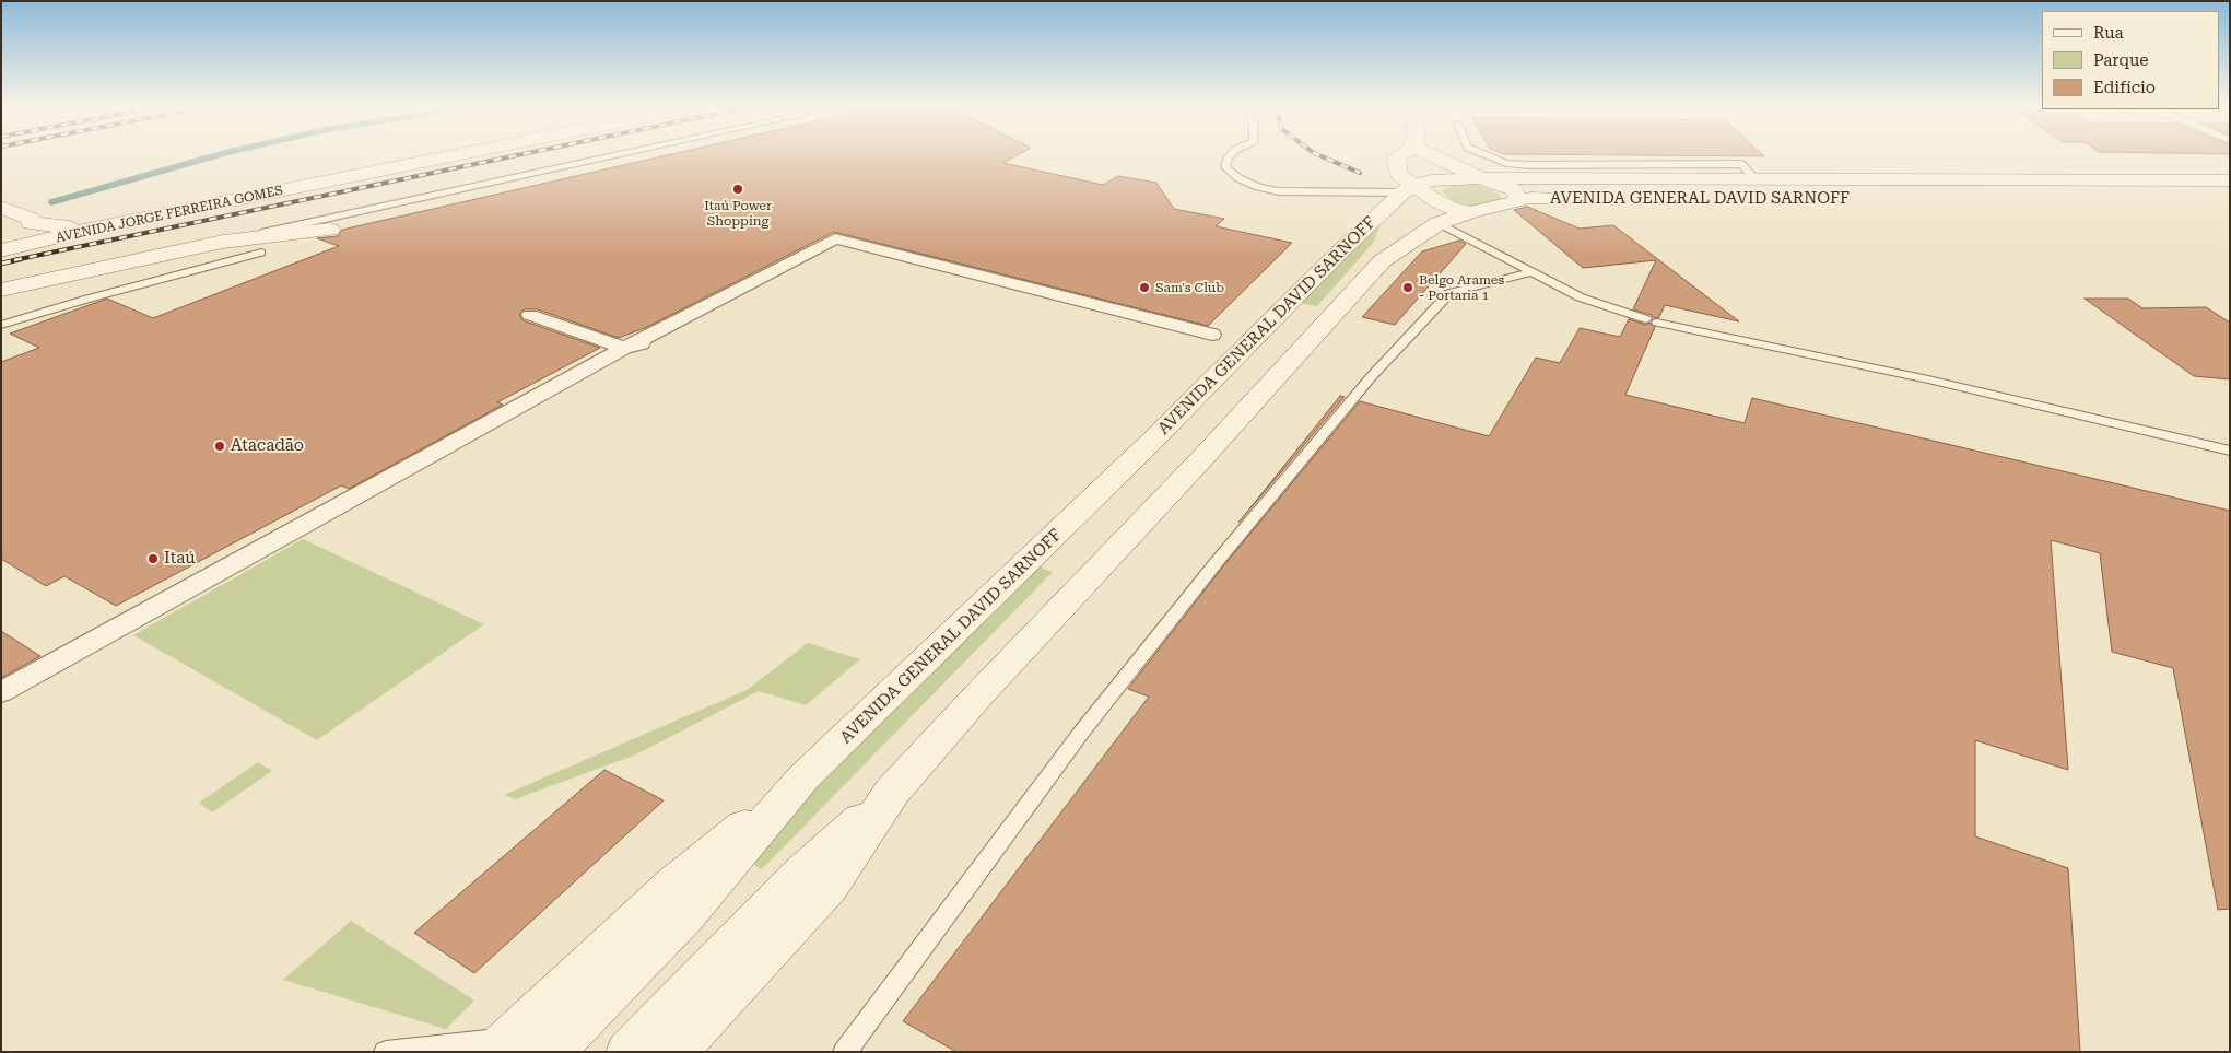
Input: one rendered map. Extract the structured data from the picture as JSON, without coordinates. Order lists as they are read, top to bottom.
{
  "streets": {
    "main road": ["AVENIDA GENERAL DAVID SARNOFF", "AVENIDA JORGE FERREIRA GOMES"]
  },
  "places": [
    "Itaú Power Shopping",
    "Sam's Club",
    "Belgo Arames - Portaria 1",
    "Atacadão",
    "Itaú"
  ],
  "legend": ["Rua", "Parque", "Edifício"]
}
